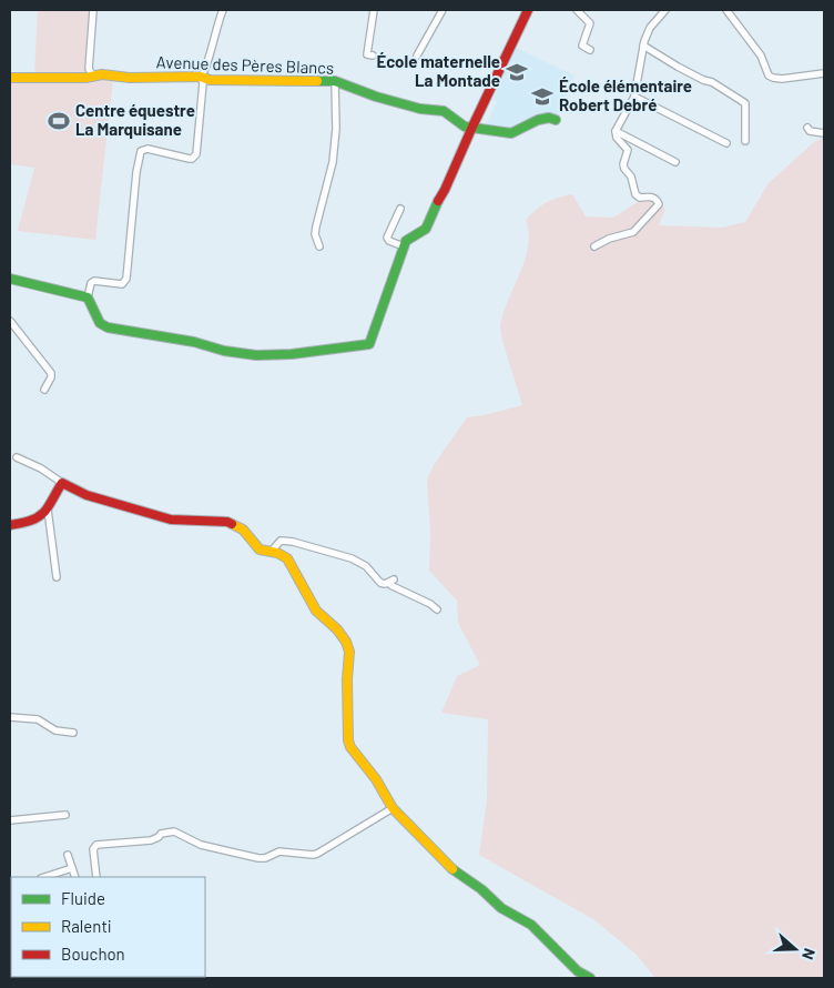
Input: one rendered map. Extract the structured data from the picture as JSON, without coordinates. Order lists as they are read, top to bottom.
{
  "streets": {
    "street": ["Avenue des Pères Blancs"]
  },
  "places": {
    "school or university": ["École maternelle La Montade", "École élémentaire Robert Debré"],
    "sports": ["Centre équestre La Marquisane"]
  },
  "legend": ["Fluide", "Ralenti", "Bouchon"],
  "north": "right"
}
